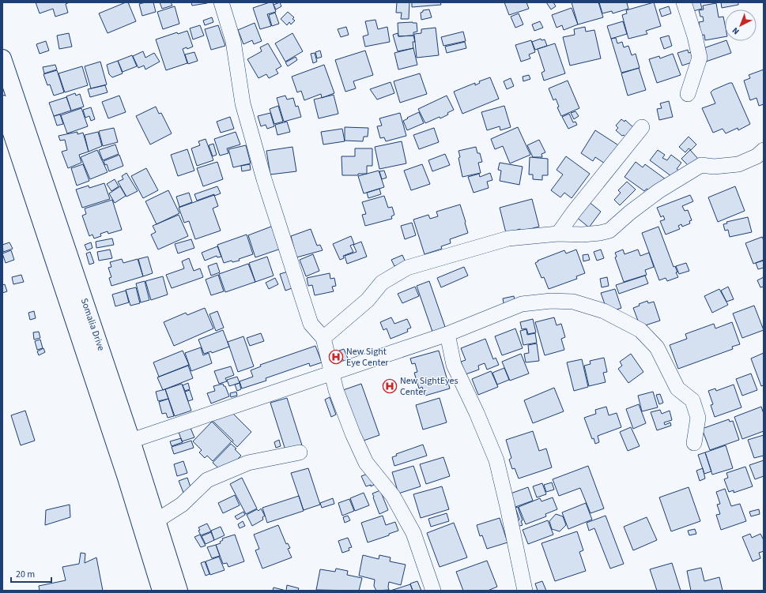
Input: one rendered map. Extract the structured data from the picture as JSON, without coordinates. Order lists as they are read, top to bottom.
{
  "streets": {
    "main road": ["Somalia Drive"]
  },
  "places": {
    "hospital": ["New Sight Eye Center", "New SightEyes Center"]
  },
  "scale_bar": "20 m",
  "north": "bottom left"
}
